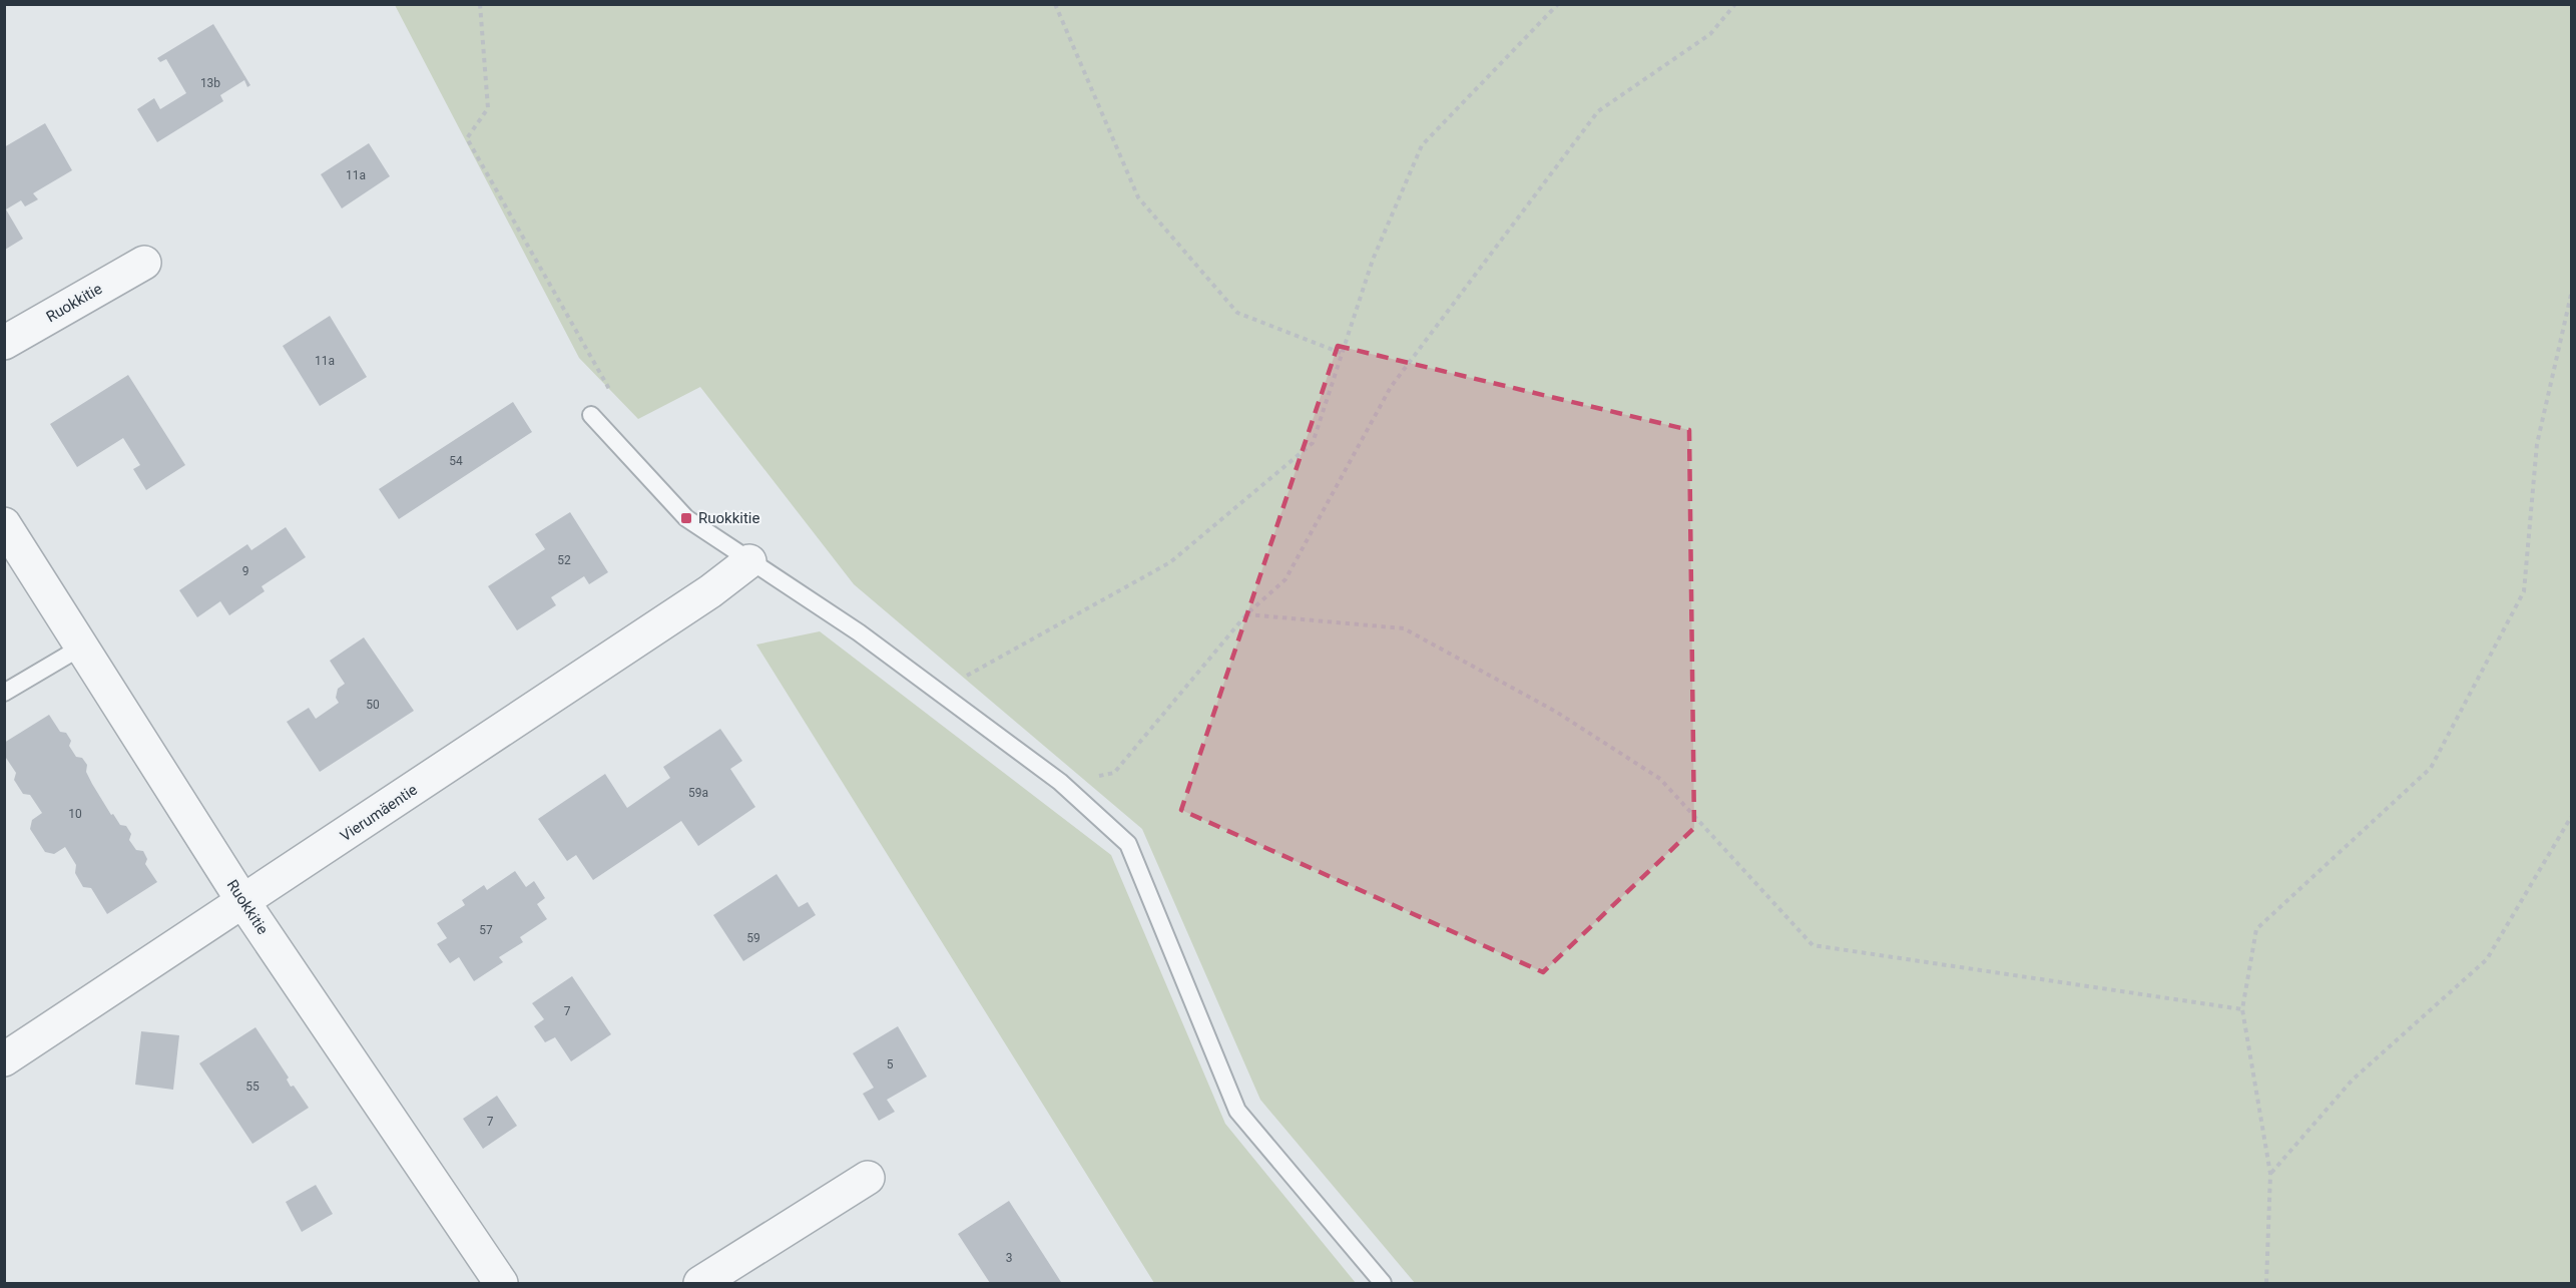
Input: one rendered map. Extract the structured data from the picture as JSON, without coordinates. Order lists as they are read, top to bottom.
{
  "streets": {
    "street": ["Ruokkitie", "Vierumäentie"]
  },
  "crossings": [
    ["Ruokkitie", "Vierumäentie"]
  ],
  "places": {
    "transit": ["Ruokkitie"]
  },
  "house_numbers": [
    "13b",
    "11a",
    "11a",
    "54",
    "52",
    "9",
    "50",
    "59a",
    "10",
    "57",
    "59",
    "7",
    "5",
    "55",
    "7",
    "3"
  ]
}
